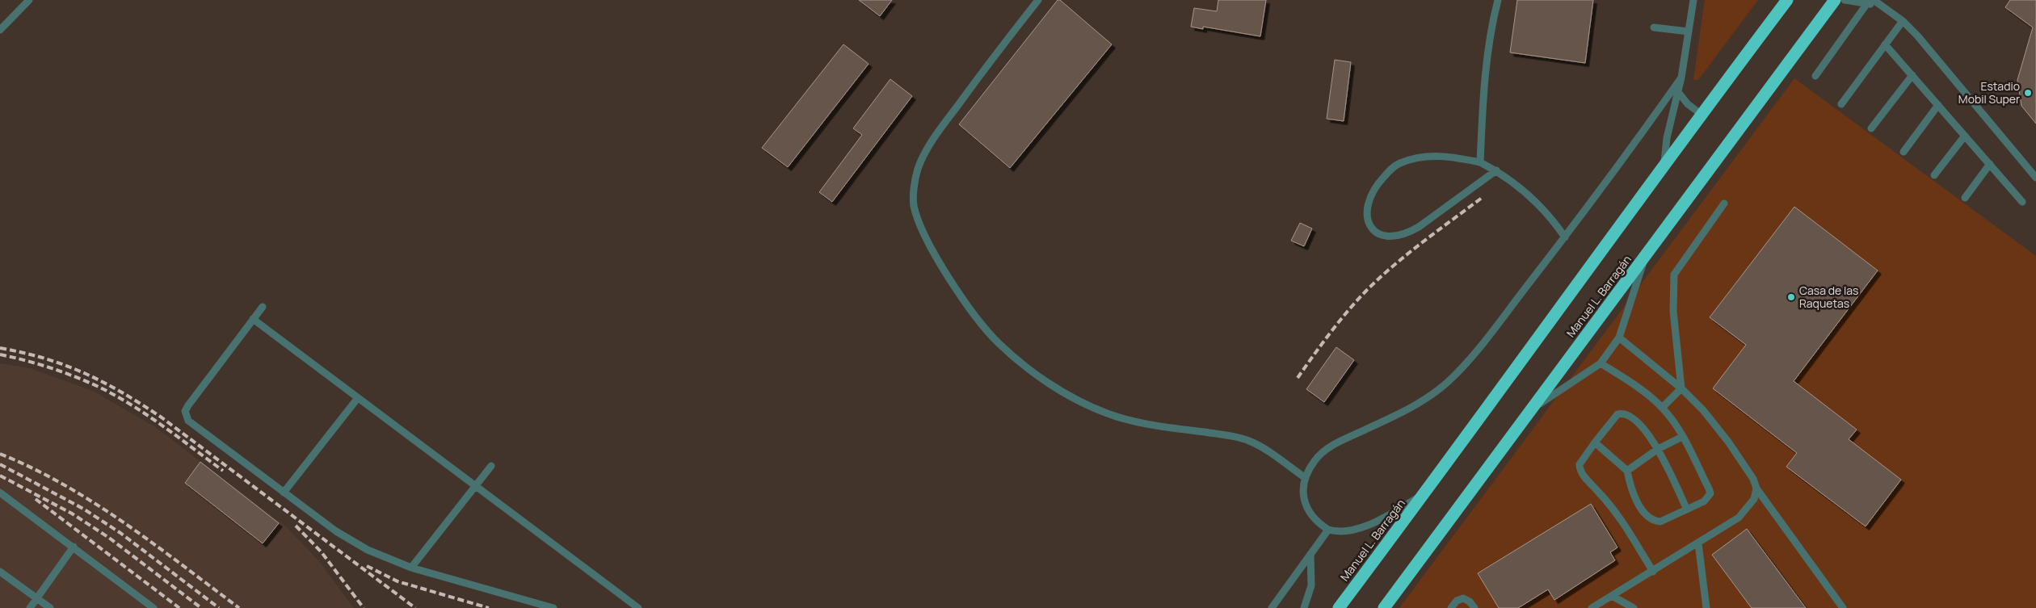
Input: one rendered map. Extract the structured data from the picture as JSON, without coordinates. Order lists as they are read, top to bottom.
{
  "streets": {
    "highway": ["Manuel L. Barragán"]
  },
  "places": ["Estadio Mobil Super", "Casa de las Raquetas"]
}
